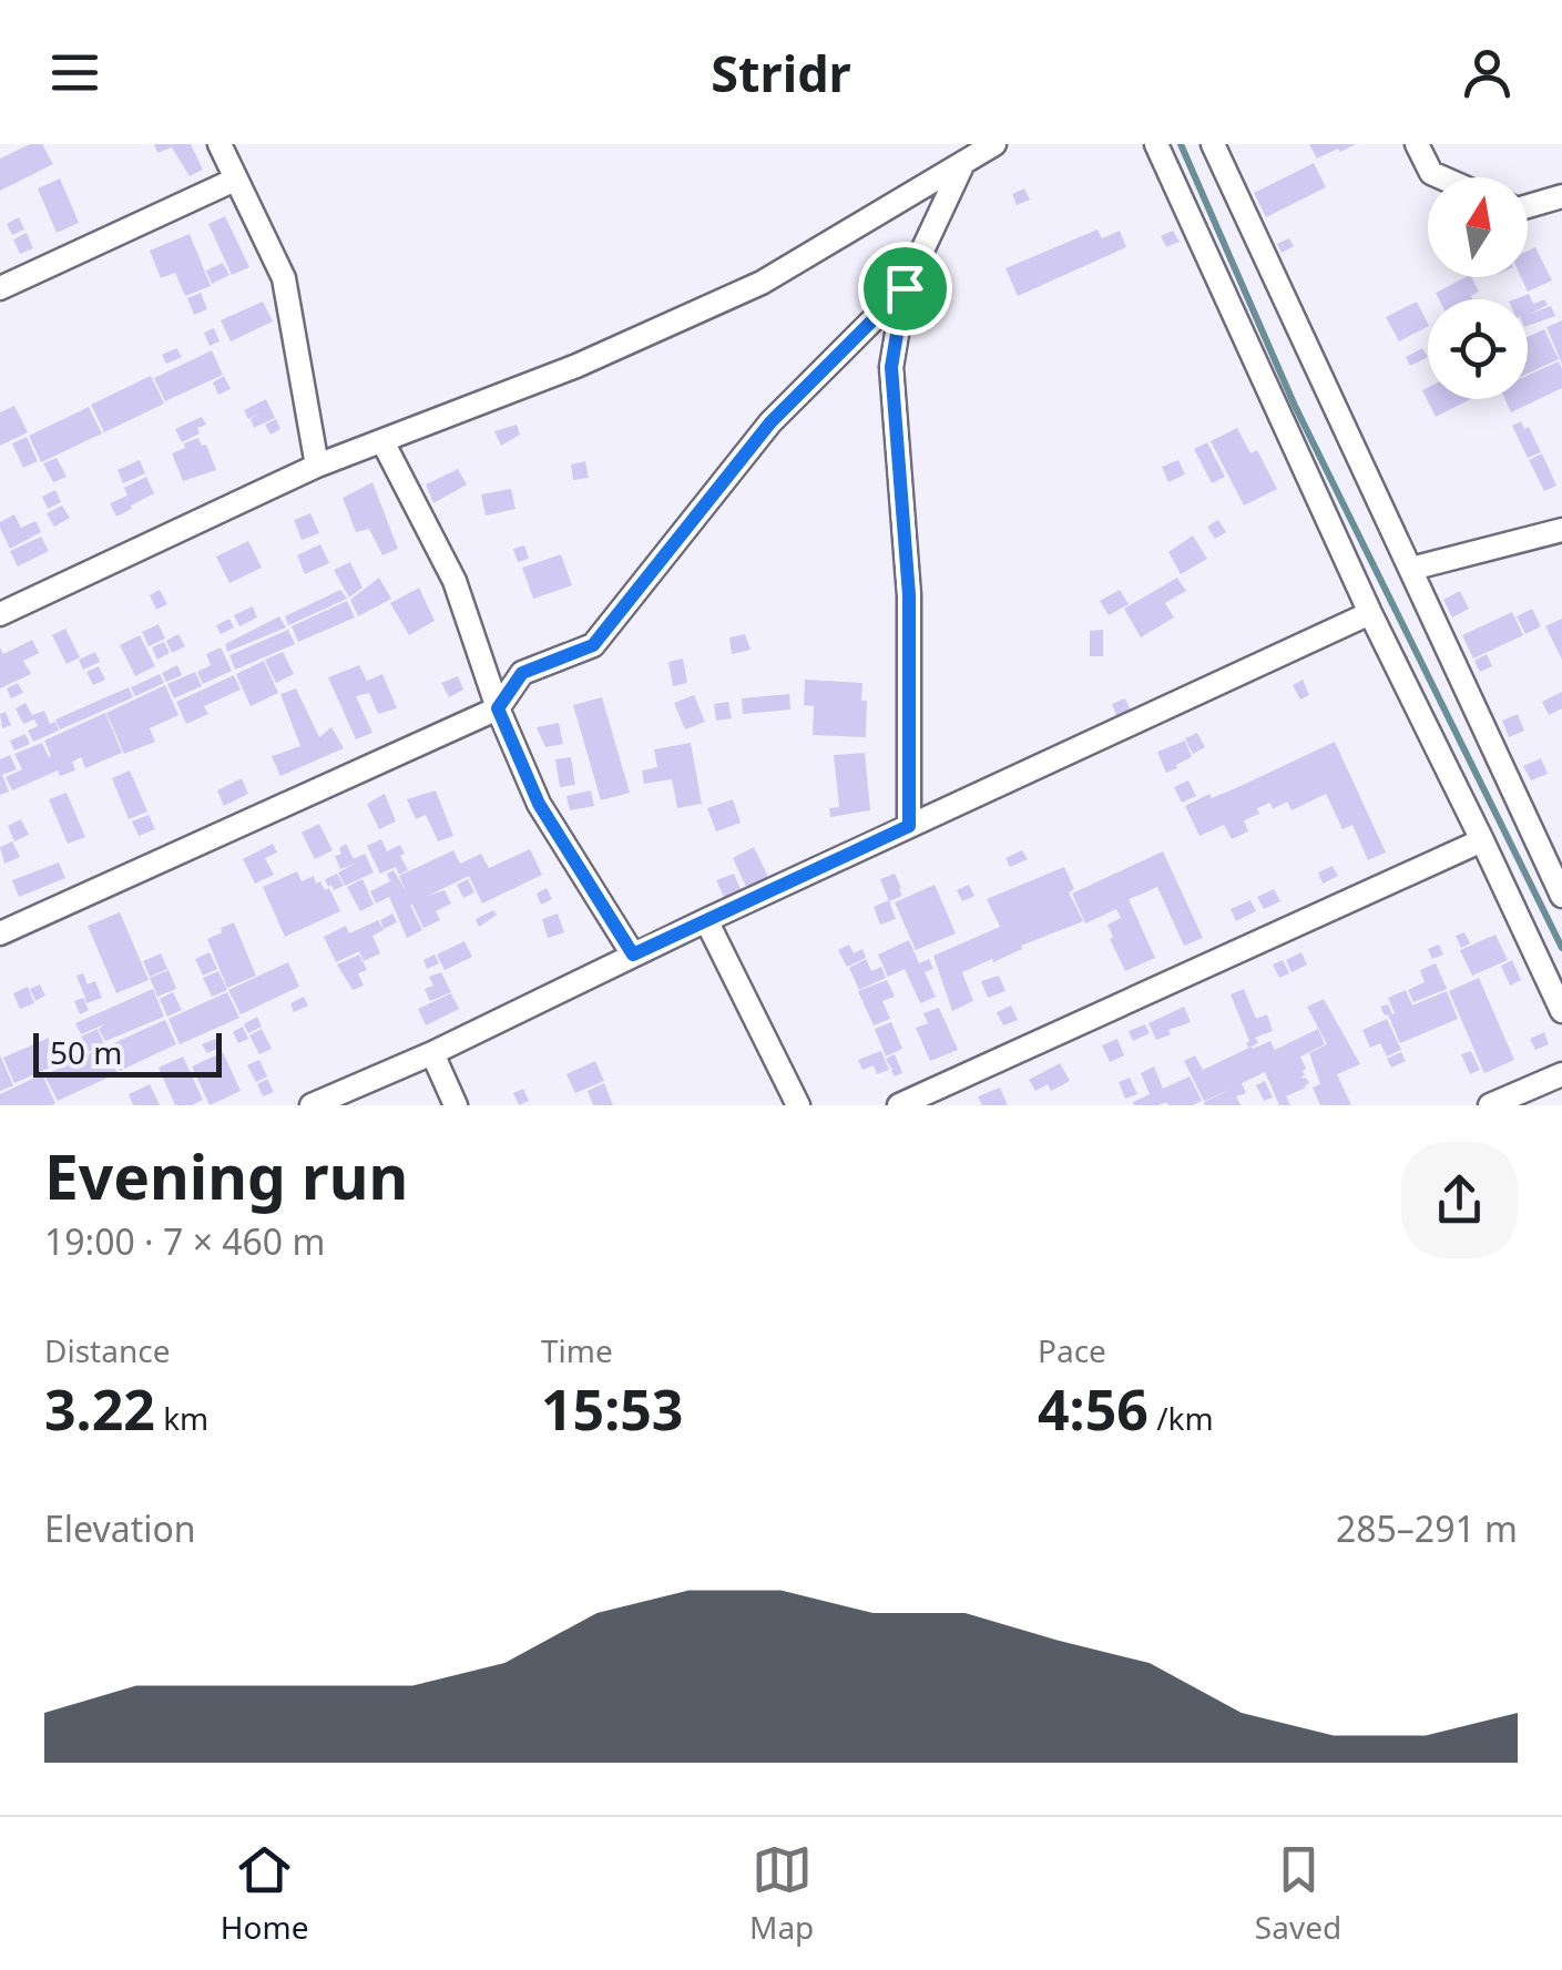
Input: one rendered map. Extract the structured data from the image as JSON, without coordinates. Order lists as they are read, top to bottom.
{
  "scale_bar": "50 m",
  "north": "top",
  "page": {
    "header": "Stridr",
    "scale": "50 m",
    "heading": ["Evening run", "19:00 · 7 × 460 m"],
    "stats": [
      ["Distance", "3.22 km"],
      ["Time", "15:53"],
      ["Pace", "4:56 /km"]
    ],
    "chart": ["Elevation", "285–291 m"],
    "tabs": ["Home", "Map", "Saved"]
  }
}
